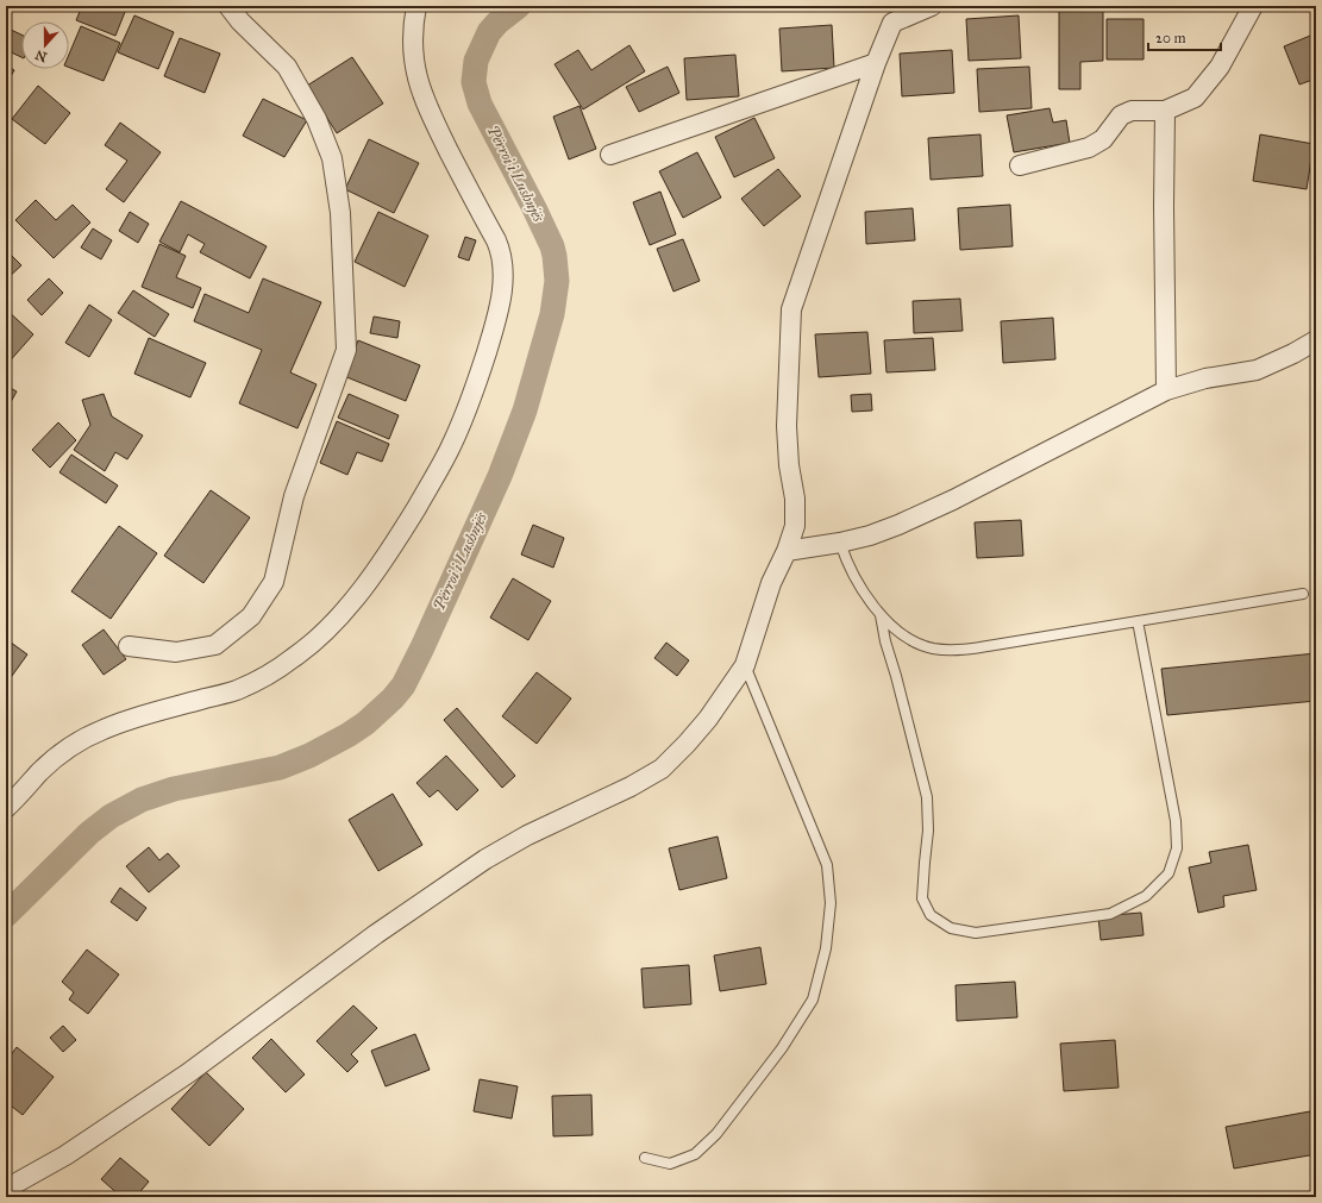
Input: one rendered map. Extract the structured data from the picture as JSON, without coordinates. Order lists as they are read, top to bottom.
{
  "water": ["Përroi i Lushnjës"],
  "scale_bar": "20 m",
  "north": "bottom"
}
